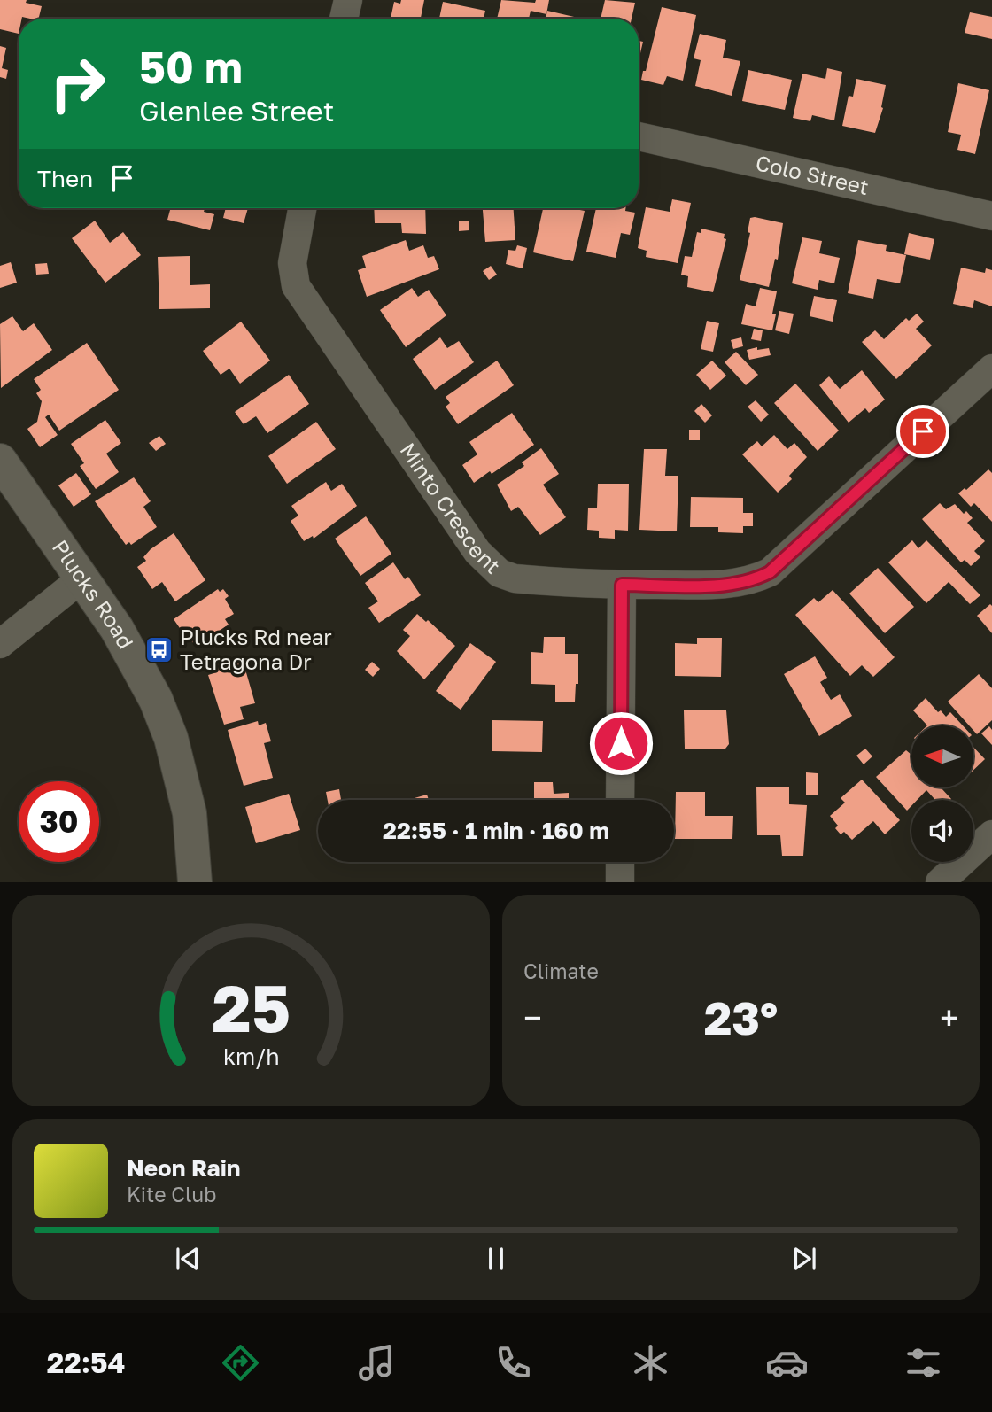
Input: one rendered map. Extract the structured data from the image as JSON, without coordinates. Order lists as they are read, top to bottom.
{
  "streets": {
    "street": ["Colo Street", "Minto Crescent", "Plucks Road"]
  },
  "places": {
    "bus stop": ["Plucks Rd near Tetragona Dr"]
  },
  "north": "left",
  "page": {
    "turn": ["50 m", "Glenlee Street"],
    "then": "Then",
    "limit": "30",
    "trip": "22:55 · 1 min · 160 m",
    "tile": "Climate",
    "heat": ["−", "23°", "+"],
    "song": ["Neon Rain", "Kite Club"],
    "tabs": "22:54",
    "gauge": ["25", "km/h"]
  }
}
